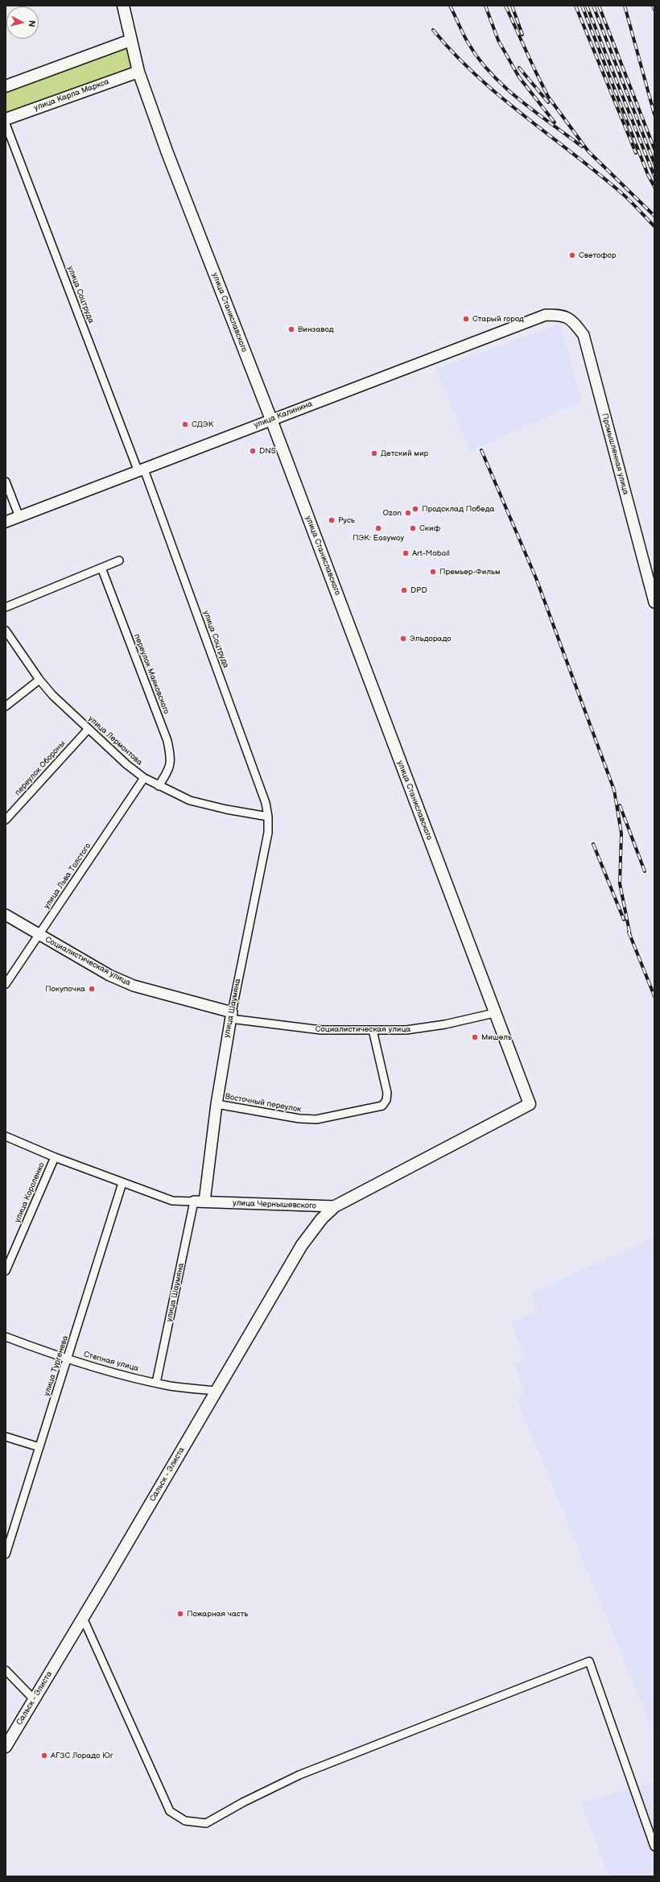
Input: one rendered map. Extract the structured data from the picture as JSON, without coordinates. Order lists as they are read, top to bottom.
{
  "streets": {
    "main road": [
      "улица Карла Маркса",
      "улица Станиславского",
      "улица Калинина",
      "Промышленная улица",
      "Социалистическая улица",
      "улица Шаумяна",
      "улица Чернышевского",
      "Сальск - Элиста"
    ],
    "street": [
      "улица Соцтруда",
      "переулок Маяковского",
      "улица Лермонтова",
      "переулок Обороны",
      "улица Льва Толстого",
      "Восточный переулок",
      "улица Короленко",
      "Степная улица",
      "улица Тургенева"
    ]
  },
  "crossings": [
    ["улица Карла Маркса", "улица Станиславского"],
    ["улица Соцтруда", "улица Калинина"],
    ["улица Соцтруда", "улица Лермонтова"],
    ["улица Соцтруда", "улица Шаумяна"],
    ["улица Станиславского", "улица Калинина"],
    ["улица Станиславского", "Социалистическая улица"],
    ["улица Станиславского", "улица Чернышевского"],
    ["улица Калинина", "Промышленная улица"],
    ["переулок Маяковского", "улица Лермонтова"],
    ["улица Лермонтова", "переулок Обороны"],
    ["улица Лермонтова", "улица Льва Толстого"],
    ["улица Лермонтова", "улица Шаумяна"],
    ["улица Льва Толстого", "Социалистическая улица"],
    ["Социалистическая улица", "улица Шаумяна"],
    ["Социалистическая улица", "Восточный переулок"],
    ["улица Шаумяна", "Восточный переулок"],
    ["улица Шаумяна", "улица Чернышевского"],
    ["улица Шаумяна", "Степная улица"],
    ["улица Короленко", "улица Чернышевского"],
    ["улица Чернышевского", "улица Тургенева"],
    ["улица Чернышевского", "Сальск - Элиста"],
    ["Степная улица", "улица Тургенева"],
    ["Степная улица", "Сальск - Элиста"]
  ],
  "places": [
    "Светофор",
    "Старый город",
    "Винзавод",
    "СДЭК",
    "DNS",
    "Детский мир",
    "Продсклад Победа",
    "Ozon",
    "Русь",
    "ПЭК: Easyway",
    "Скиф",
    "Art-Mobail",
    "Премьер-Фильм",
    "DPD",
    "Эльдорадо",
    "Покупочка",
    "Мишель",
    "Пожарная часть",
    "АГЗС Лорадо Юг"
  ],
  "north": "right"
}
